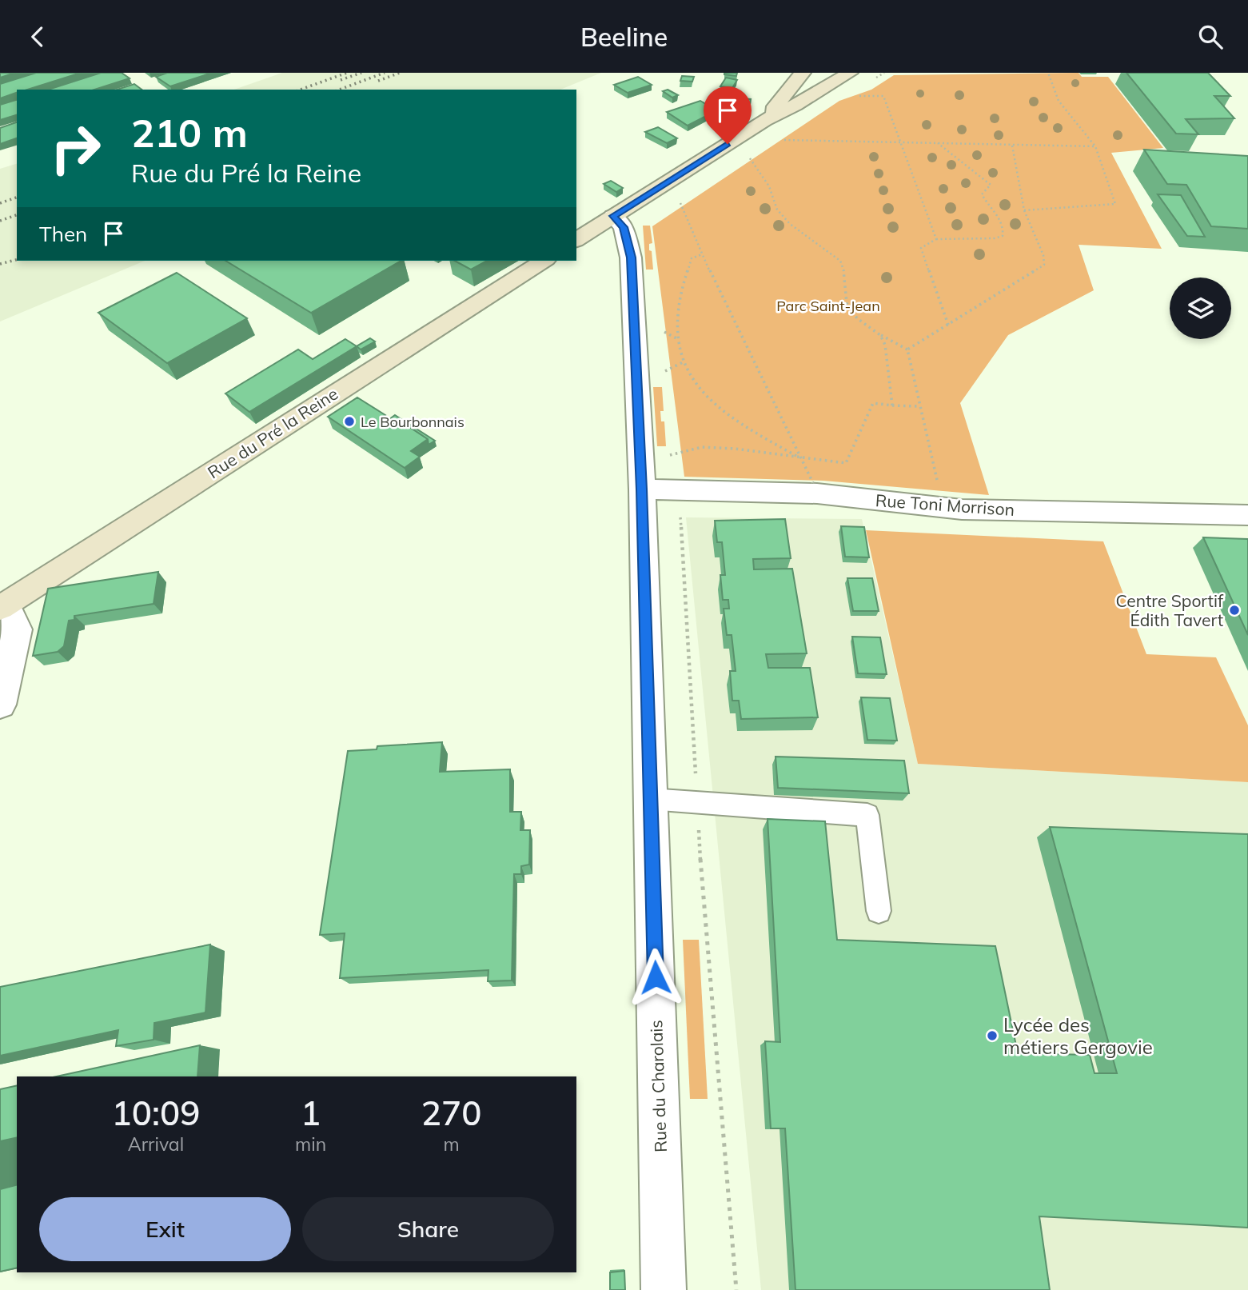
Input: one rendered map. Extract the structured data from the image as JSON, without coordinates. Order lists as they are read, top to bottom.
{
  "streets": {
    "main road": ["Rue du Pré la Reine"],
    "street": ["Rue Toni Morrison", "Rue du Charolais"]
  },
  "crossings": [
    ["Rue Toni Morrison", "Rue du Charolais"]
  ],
  "parks": ["Parc Saint-Jean"],
  "places": ["Le Bourbonnais", "Centre Sportif Édith Tavert", "Lycée des métiers Gergovie"],
  "page": {
    "header": "Beeline",
    "turn": ["210 m", "Rue du Pré la Reine"],
    "then": "Then",
    "eta": [
      "10:09",
      "Arrival",
      "1",
      "min",
      "270",
      "m"
    ],
    "buttons": ["Exit", "Share"]
  }
}
